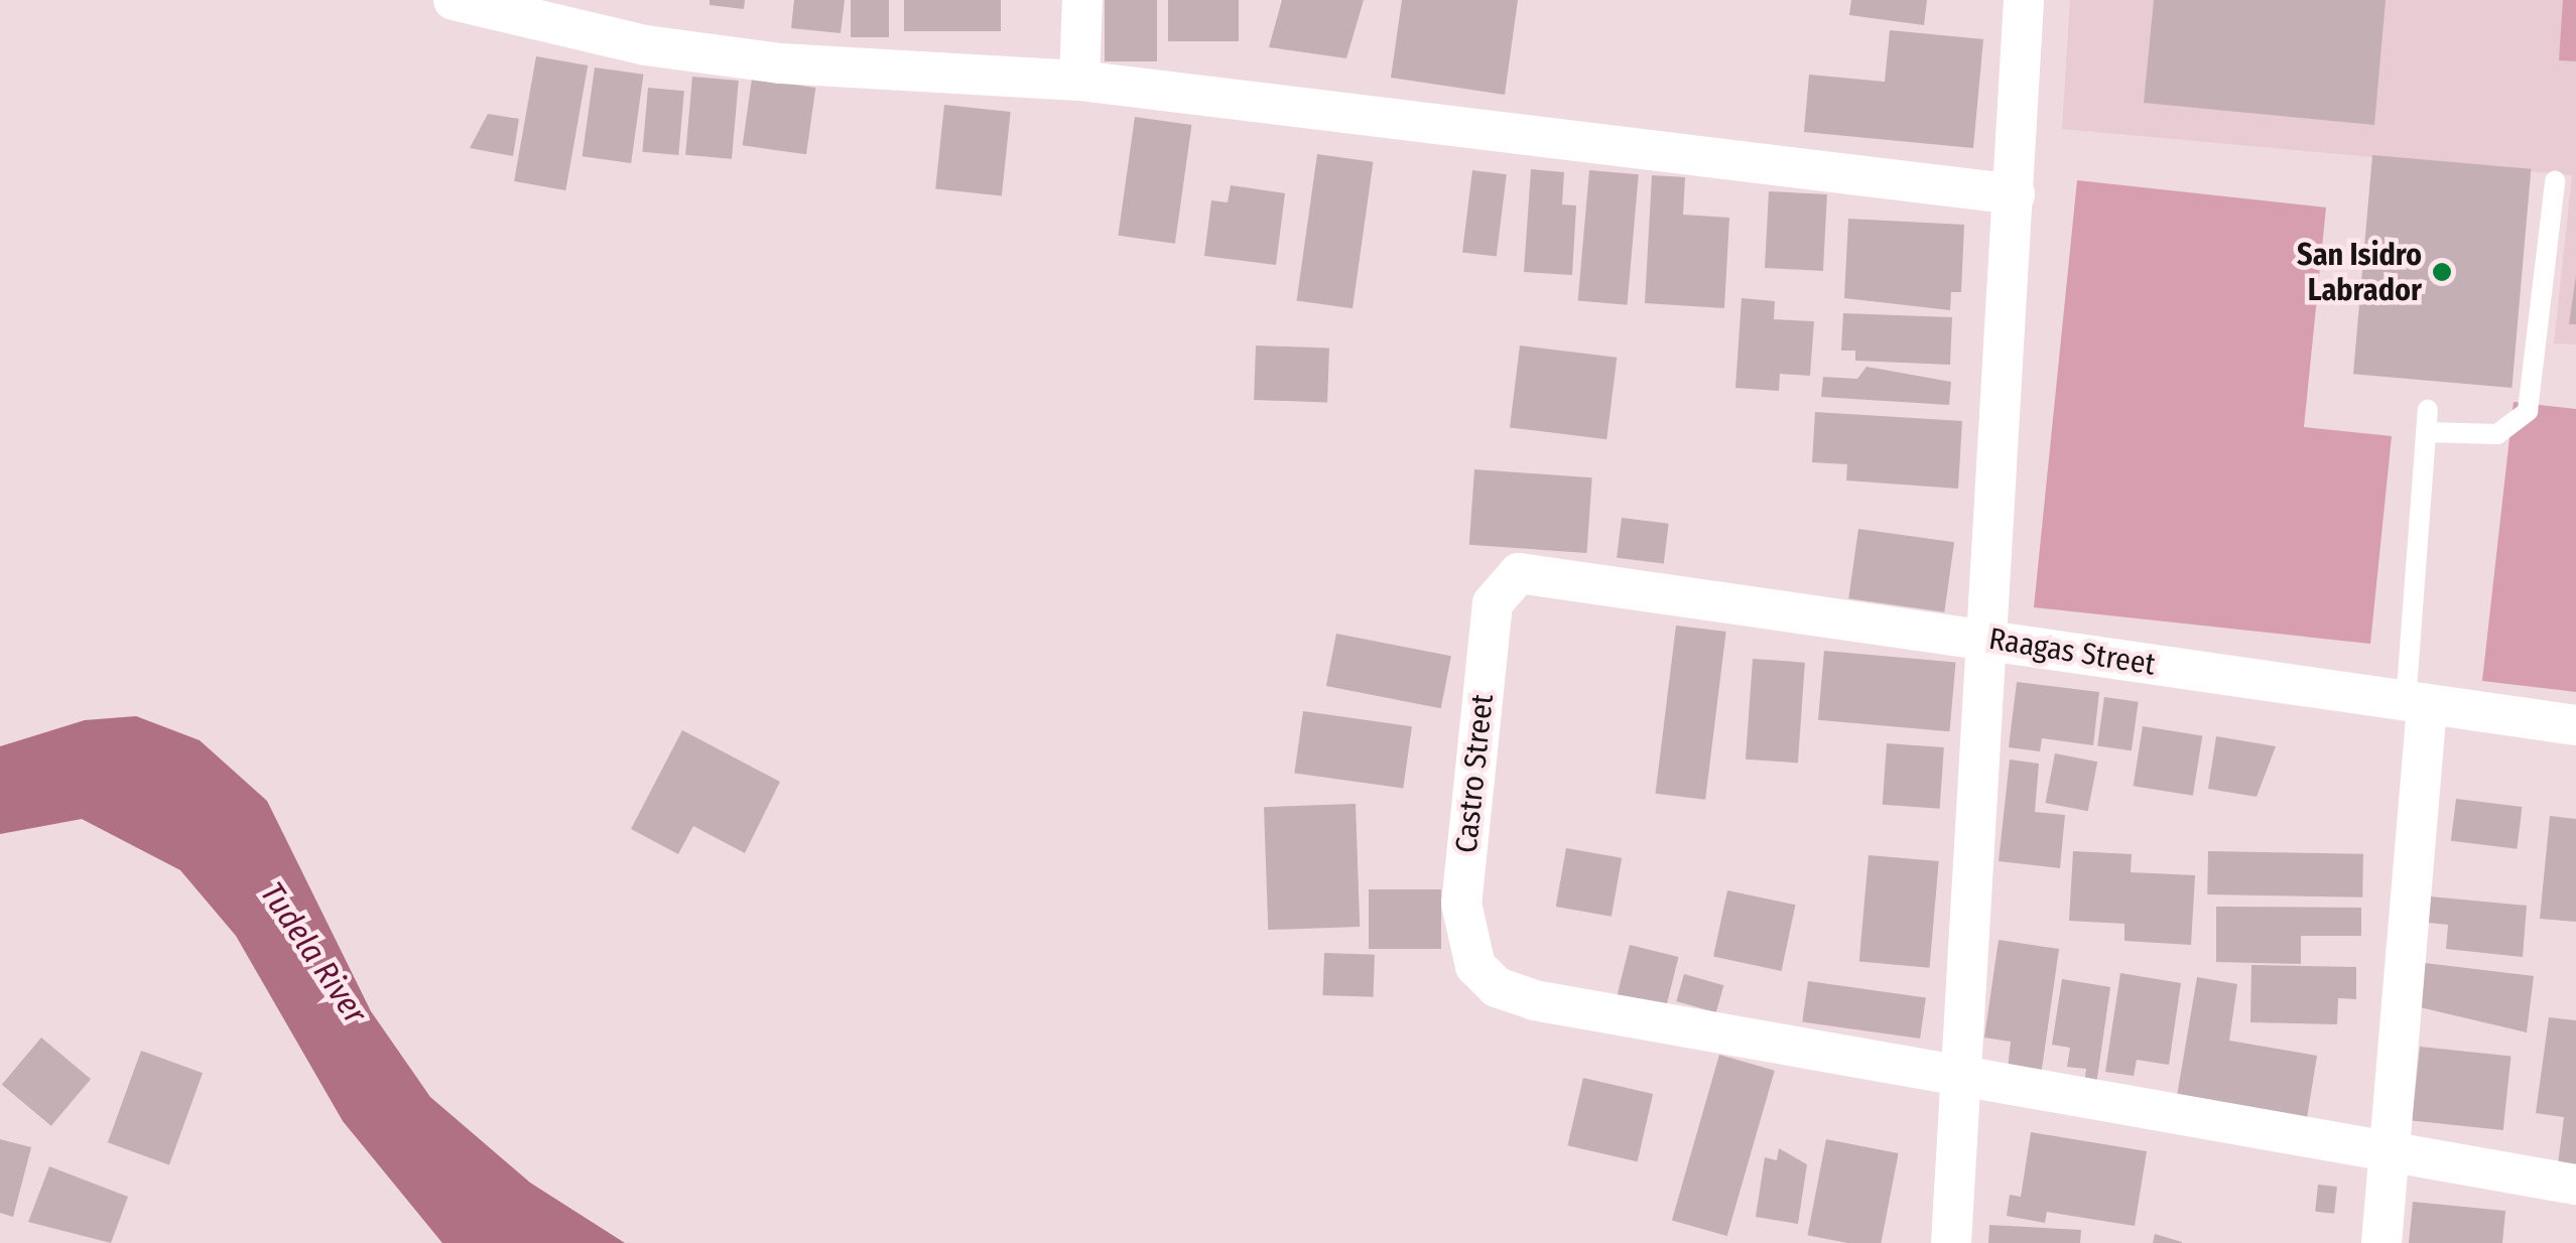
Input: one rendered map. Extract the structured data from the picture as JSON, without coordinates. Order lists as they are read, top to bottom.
{
  "streets": {
    "street": ["Raagas Street", "Castro Street"]
  },
  "crossings": [
    ["Raagas Street", "Castro Street"]
  ],
  "water": ["Tudela River"],
  "places": ["San Isidro Labrador"]
}
